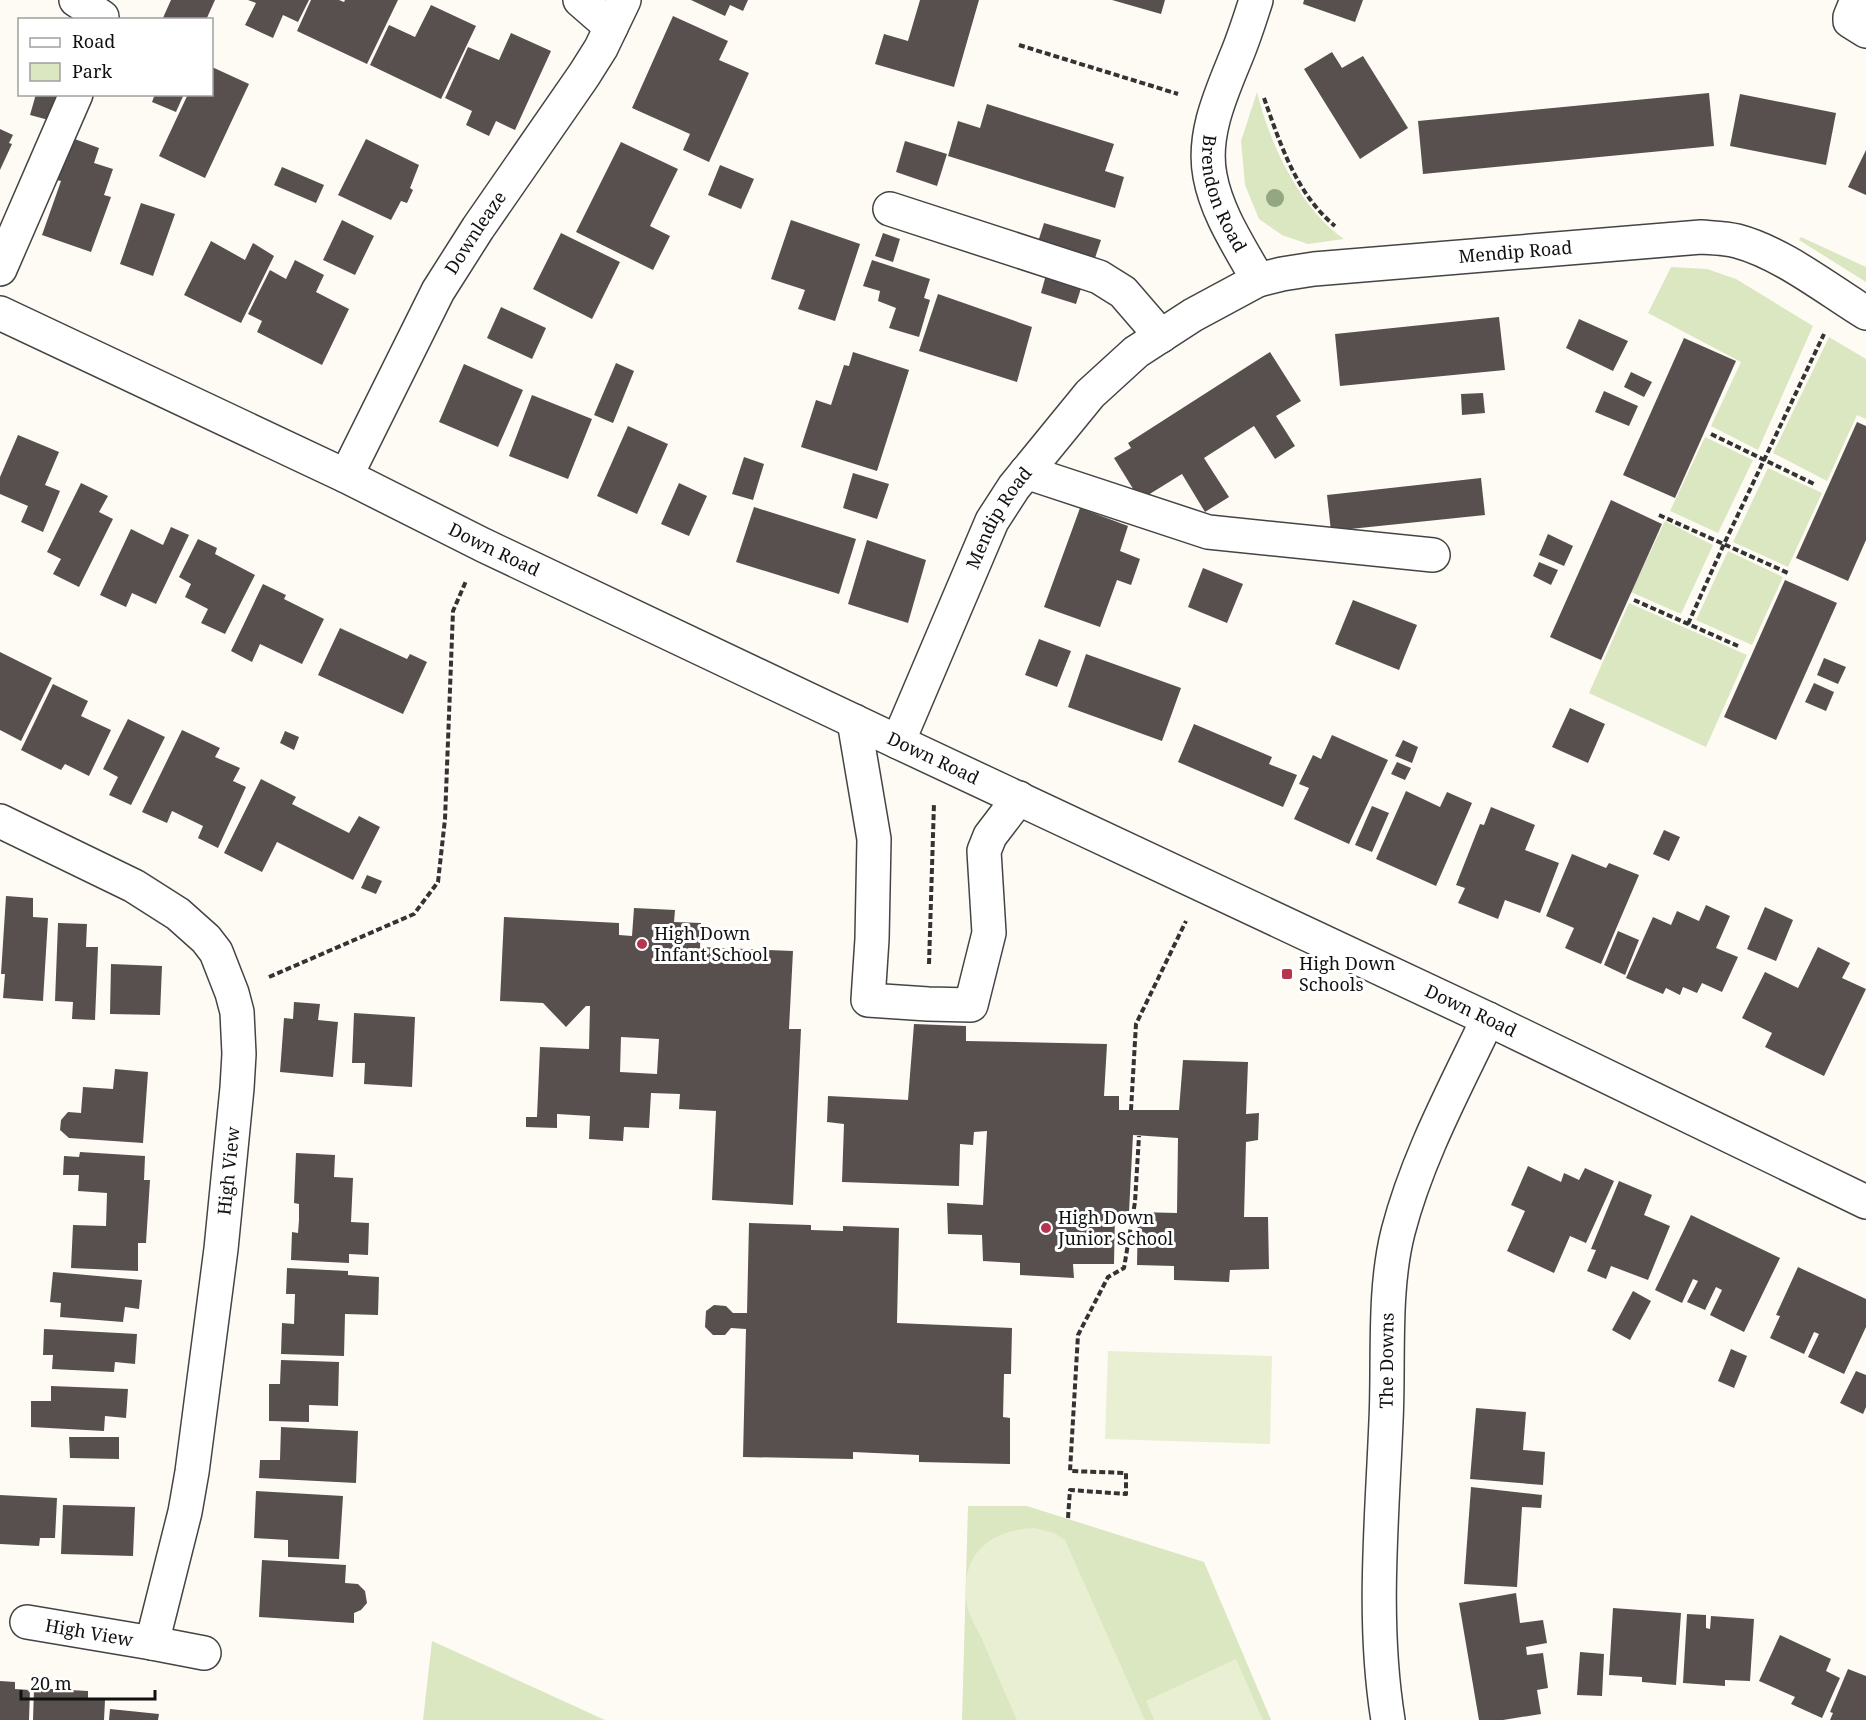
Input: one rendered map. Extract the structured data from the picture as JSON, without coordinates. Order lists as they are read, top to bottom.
{
  "streets": {
    "street": [
      "Brendon Road",
      "Downleaze",
      "Mendip Road",
      "Down Road",
      "High View",
      "The Downs"
    ]
  },
  "crossings": [
    ["Brendon Road", "Mendip Road"],
    ["Downleaze", "Down Road"],
    ["Mendip Road", "Down Road"],
    ["Down Road", "The Downs"]
  ],
  "places": {
    "other": ["High Down Infant School", "High Down Junior School"],
    "transit": ["High Down Schools"]
  },
  "legend": ["Road", "Park"],
  "scale_bar": "20 m"
}
